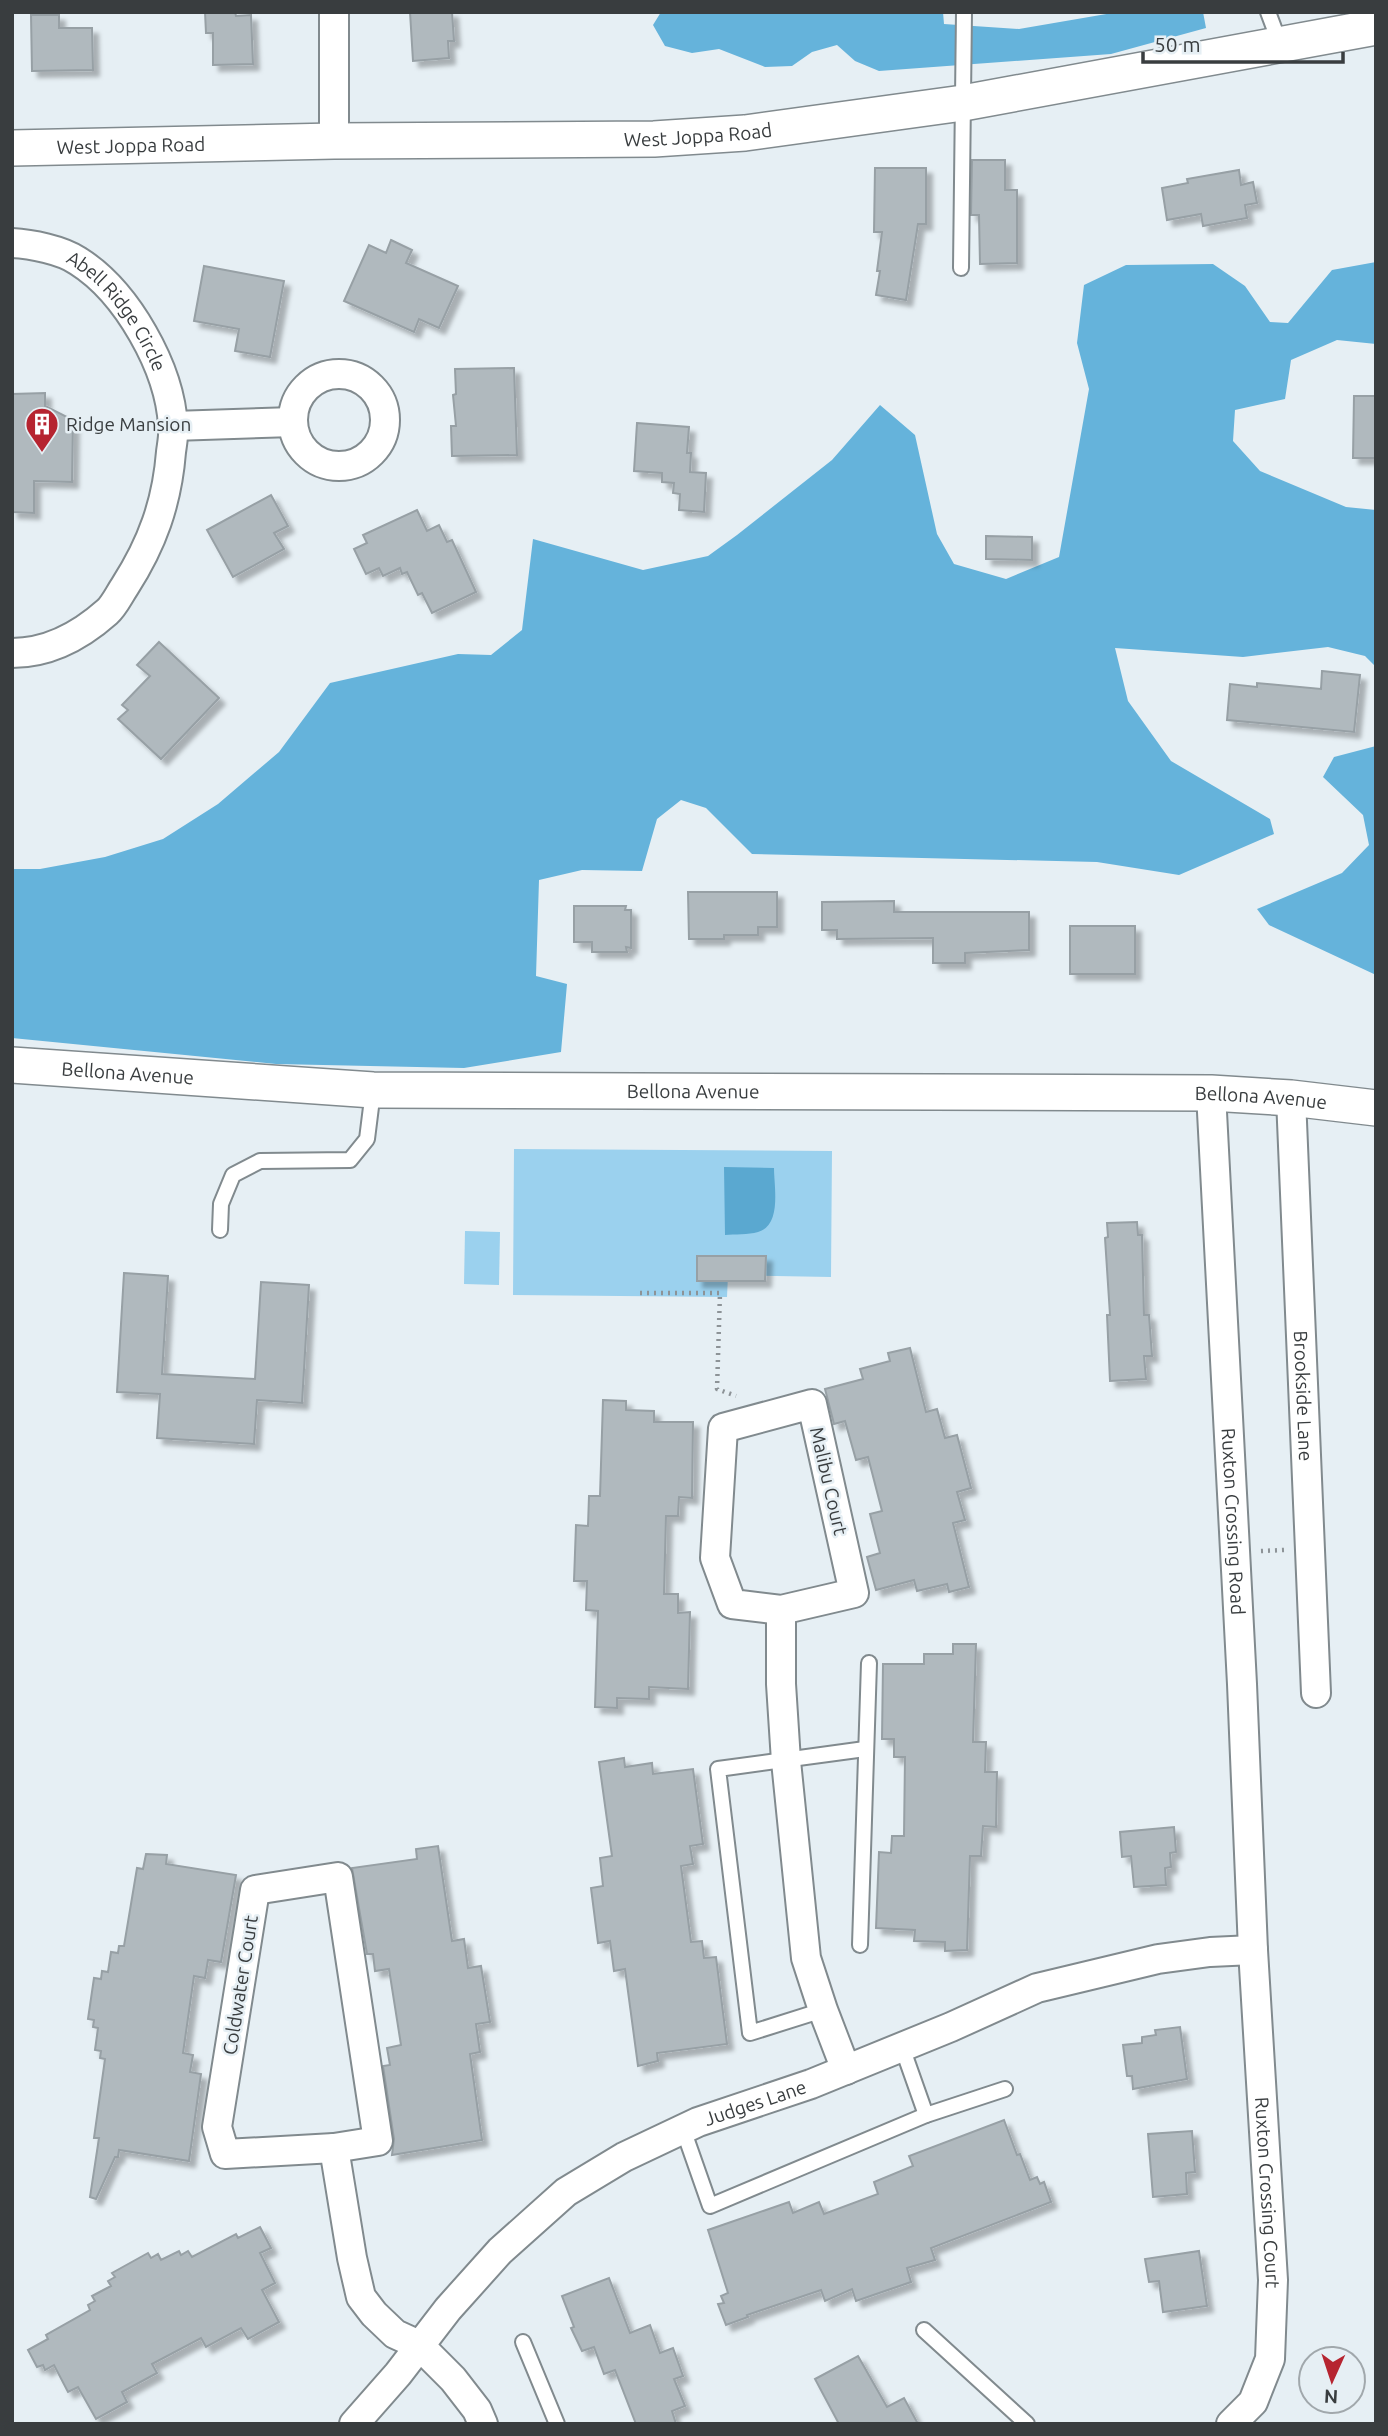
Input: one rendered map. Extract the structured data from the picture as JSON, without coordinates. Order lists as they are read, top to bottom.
{
  "streets": {
    "street": [
      "West Joppa Road",
      "Abell Ridge Circle",
      "Bellona Avenue",
      "Brookside Lane",
      "Malibu Court",
      "Ruxton Crossing Road",
      "Coldwater Court",
      "Judges Lane",
      "Ruxton Crossing Court"
    ]
  },
  "crossings": [
    ["Bellona Avenue", "Brookside Lane"],
    ["Bellona Avenue", "Ruxton Crossing Road"],
    ["Ruxton Crossing Road", "Judges Lane"],
    ["Ruxton Crossing Road", "Ruxton Crossing Court"],
    ["Judges Lane", "Ruxton Crossing Court"]
  ],
  "places": {
    "building": ["Ridge Mansion"]
  },
  "scale_bar": "50 m",
  "north": "bottom"
}
